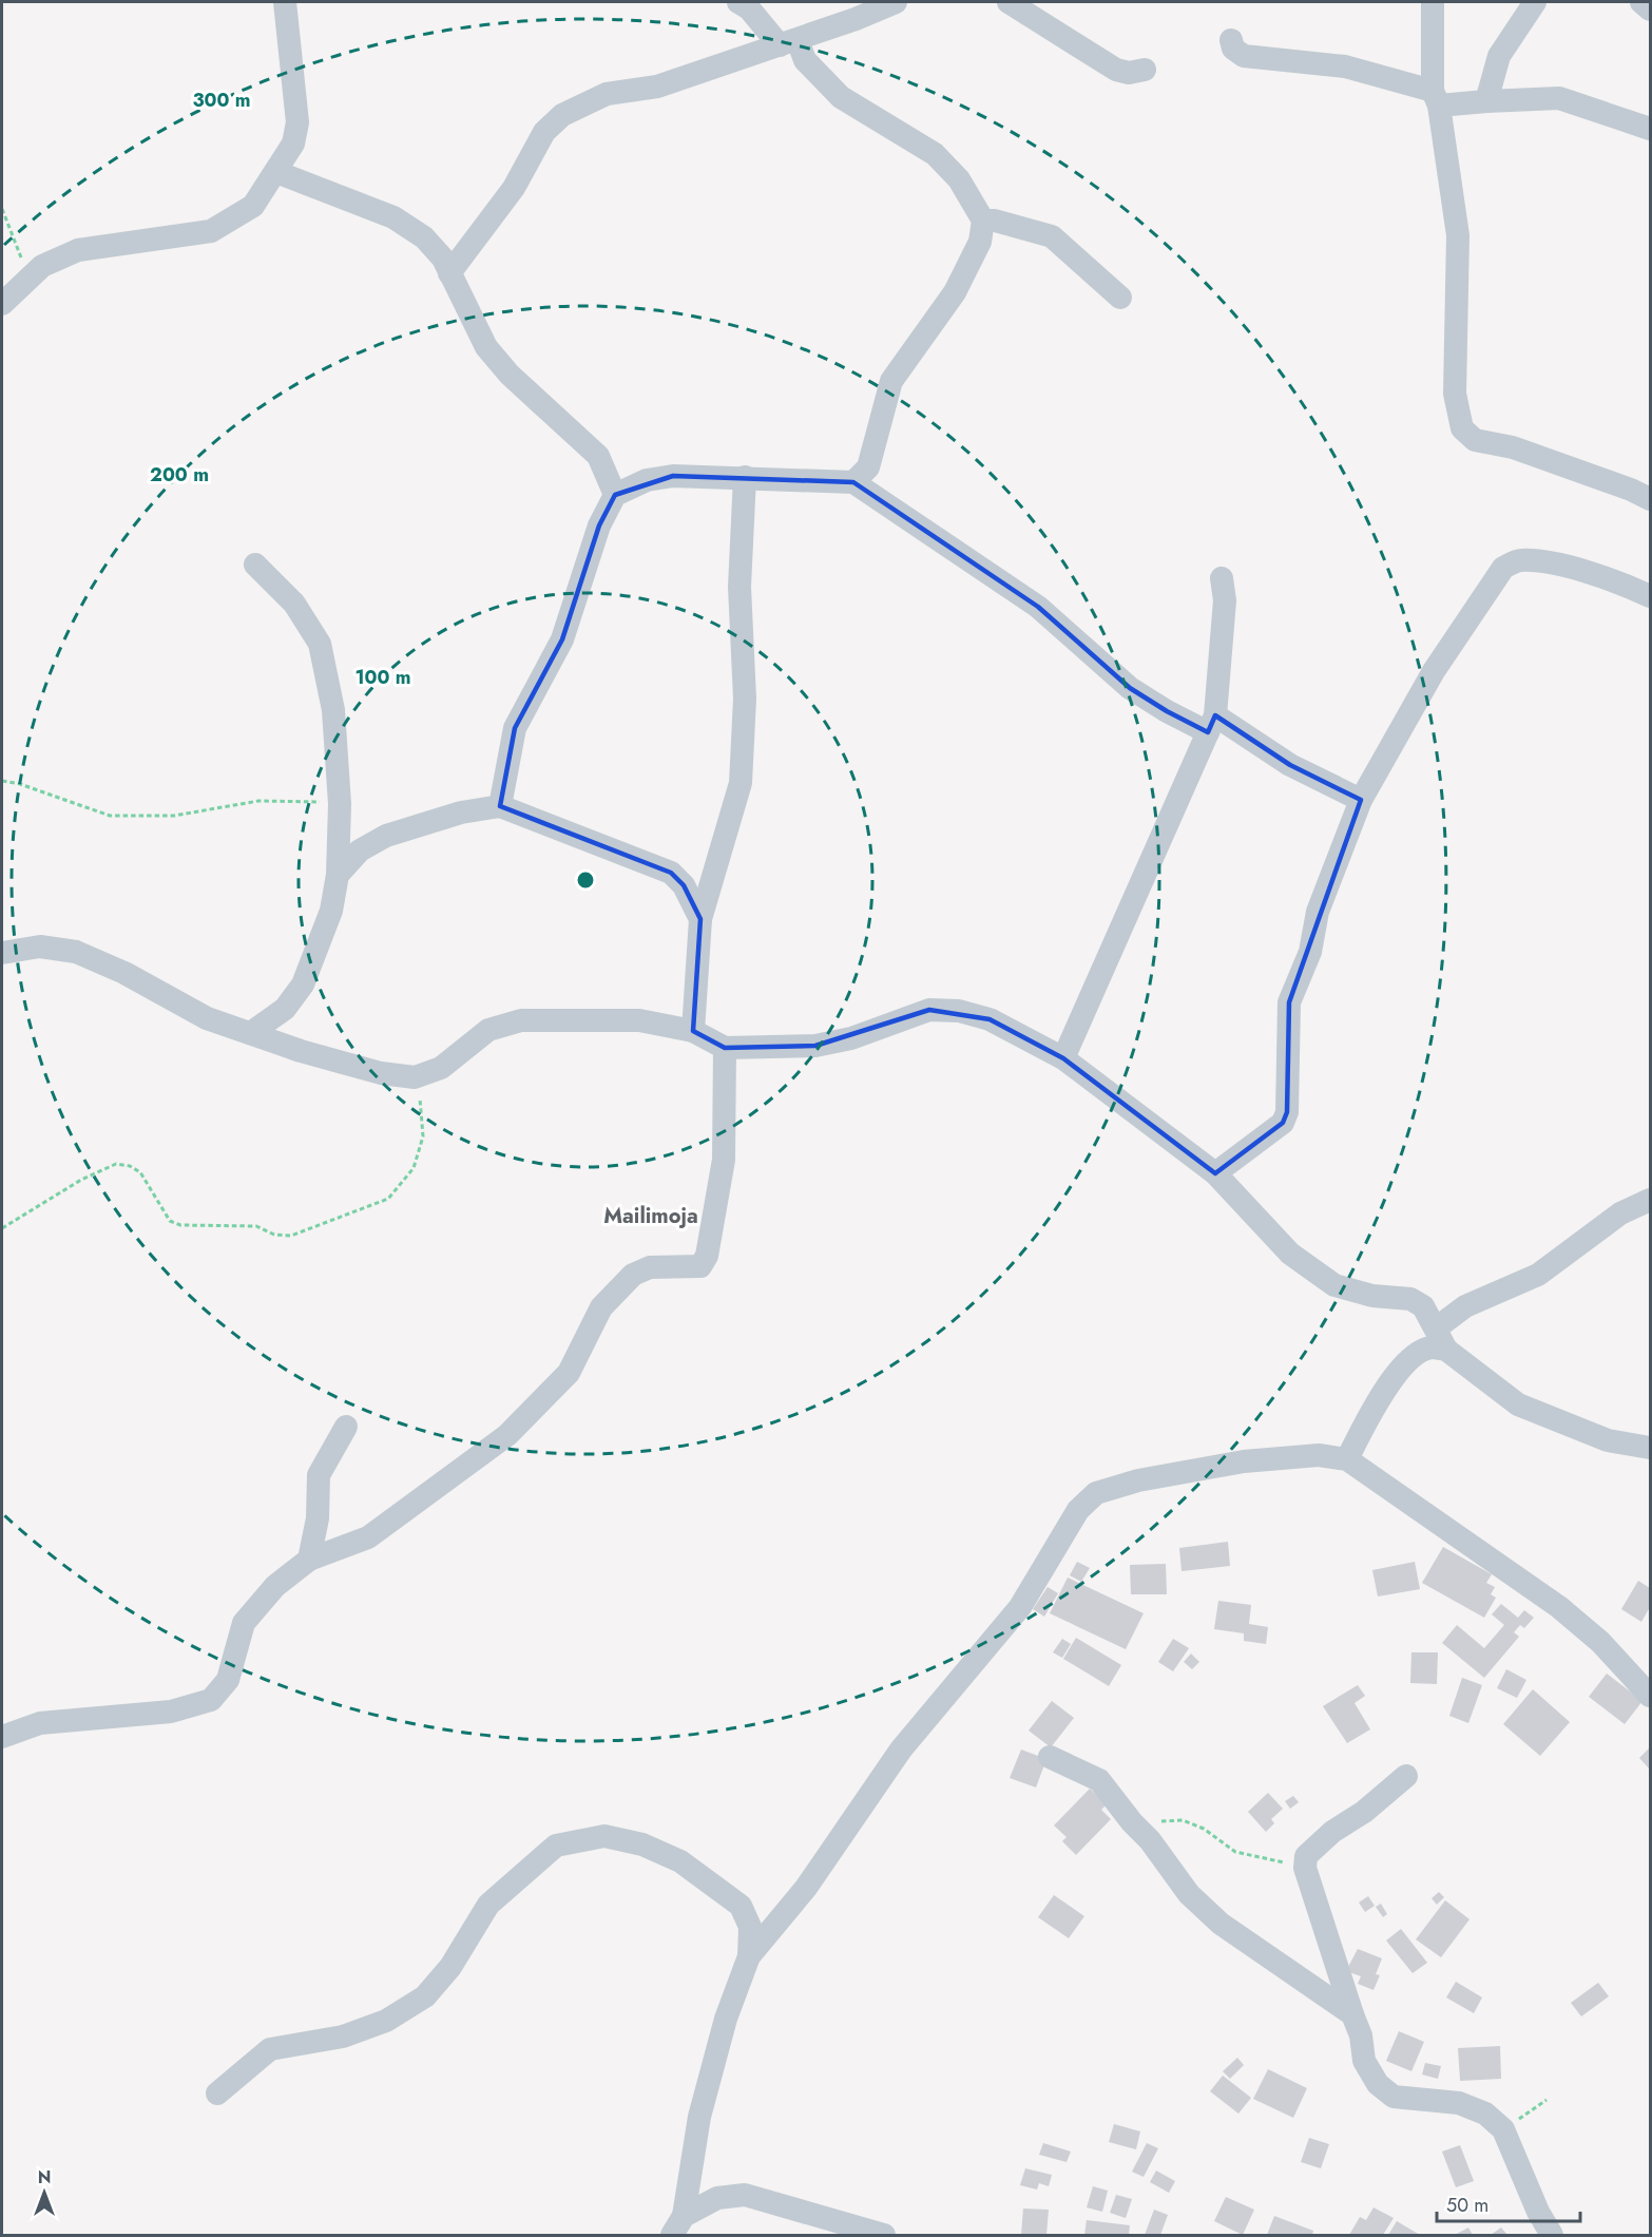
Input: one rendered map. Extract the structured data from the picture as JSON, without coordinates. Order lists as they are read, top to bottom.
{
  "districts": ["Mailimoja"],
  "scale_bar": "50 m",
  "north": "top",
  "rings": ["300 m", "200 m", "100 m"]
}
